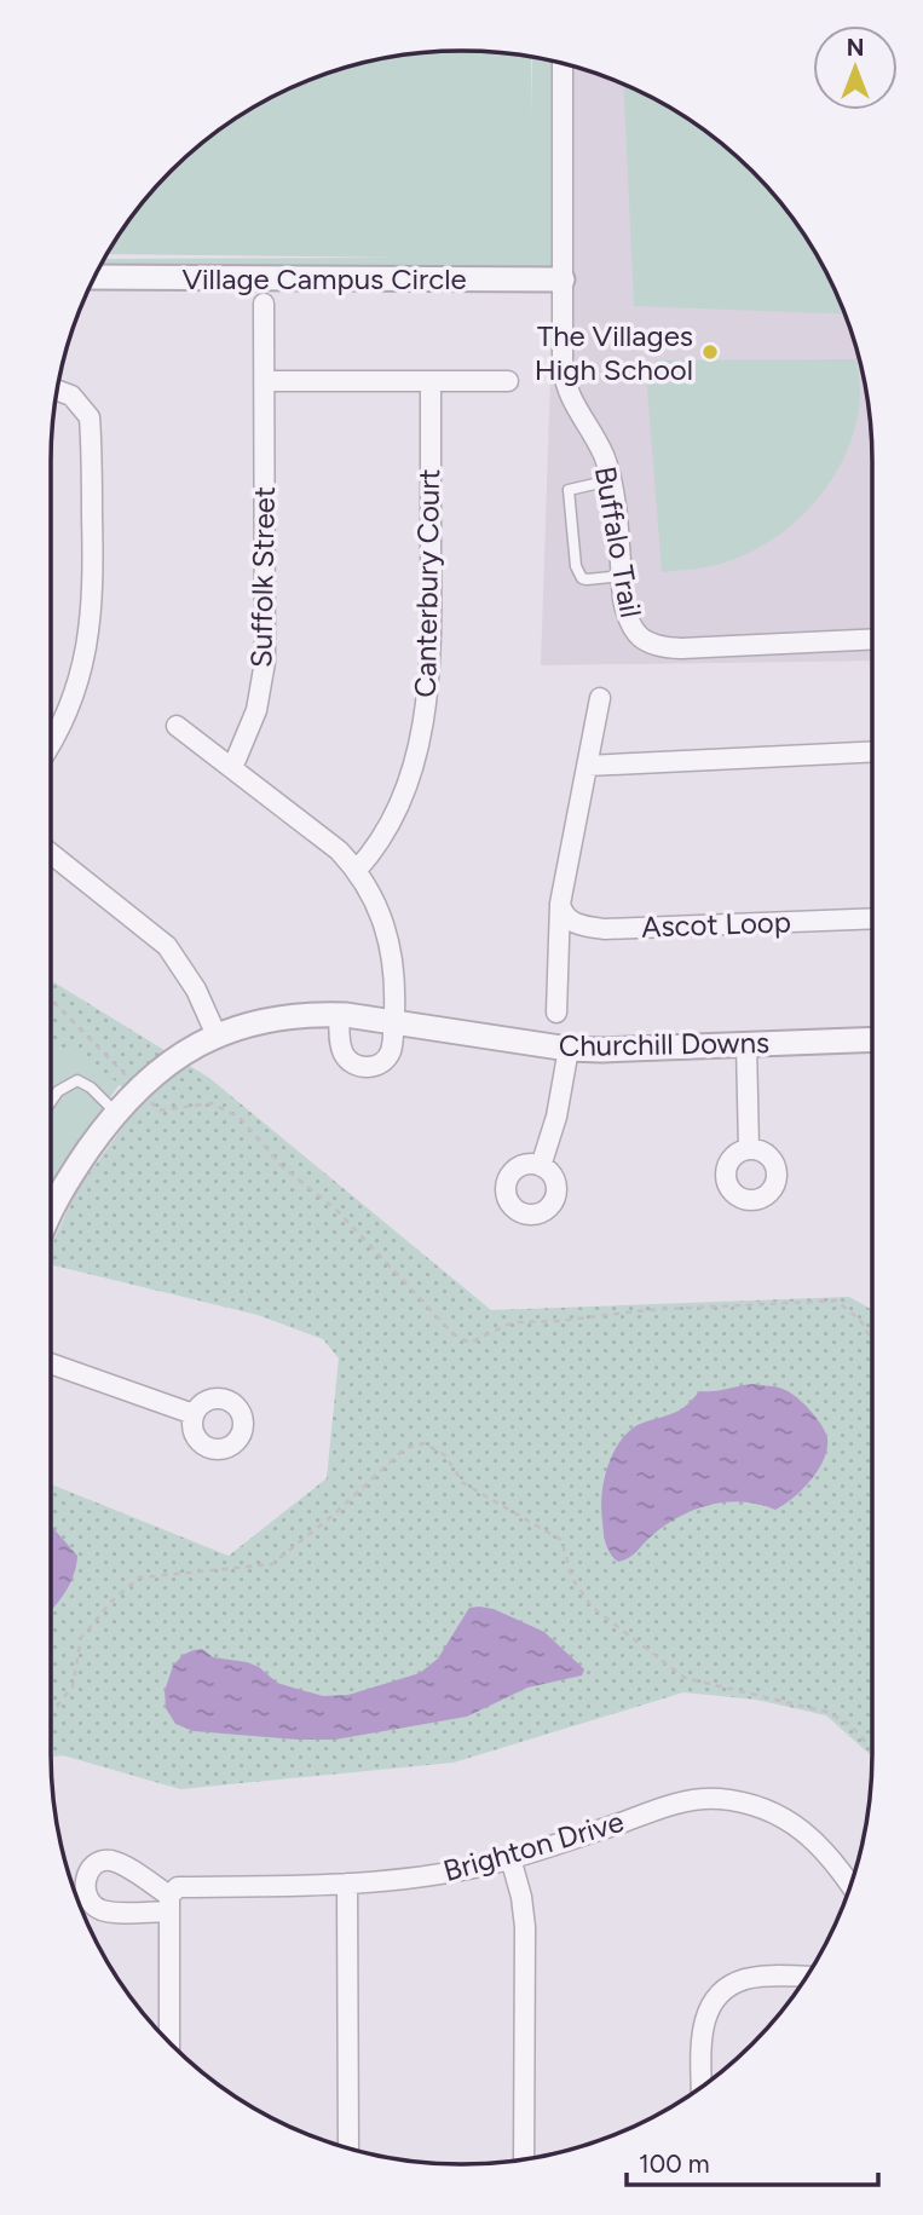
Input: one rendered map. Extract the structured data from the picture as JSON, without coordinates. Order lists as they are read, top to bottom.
{
  "streets": {
    "street": [
      "Village Campus Circle",
      "Buffalo Trail",
      "Suffolk Street",
      "Canterbury Court",
      "Ascot Loop",
      "Churchill Downs",
      "Brighton Drive"
    ]
  },
  "crossings": [
    ["Village Campus Circle", "Buffalo Trail"]
  ],
  "places": ["The Villages High School"],
  "scale_bar": "100 m",
  "north": "top"
}
